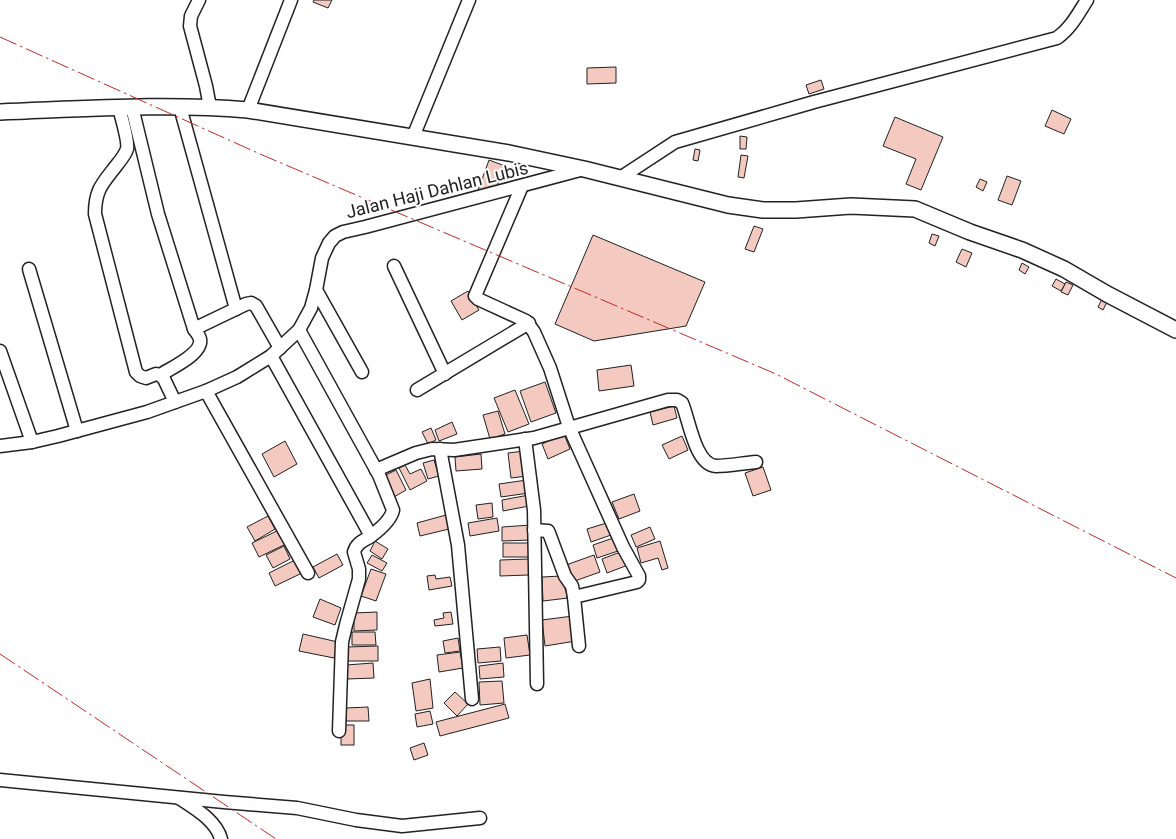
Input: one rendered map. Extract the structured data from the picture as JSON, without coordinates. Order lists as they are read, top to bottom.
{
  "streets": {
    "street": ["Jalan Haji Dahlan Lubis"]
  }
}
